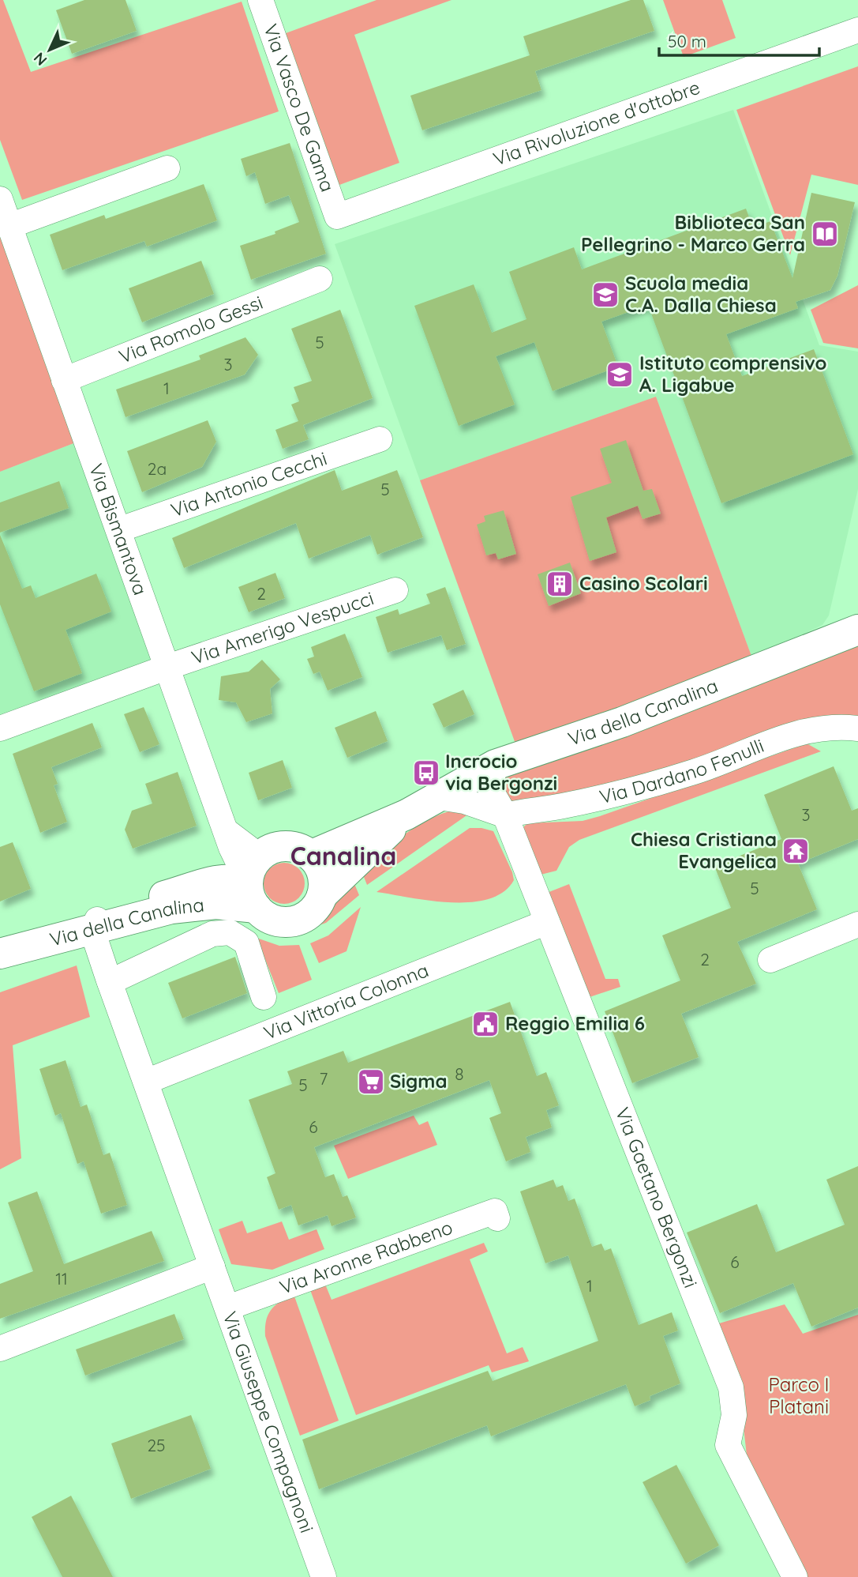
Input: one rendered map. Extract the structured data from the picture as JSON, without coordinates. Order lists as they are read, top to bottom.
{
  "streets": {
    "street": [
      "Via Vasco De Gama",
      "Via Rivoluzione d'ottobre",
      "Via Romolo Gessi",
      "Via Antonio Cecchi",
      "Via Bismantova",
      "Via Amerigo Vespucci",
      "Via della Canalina",
      "Via Dardano Fenulli",
      "Via Vittoria Colonna",
      "Via Gaetano Bergonzi",
      "Via Aronne Rabbeno",
      "Via Giuseppe Compagnoni"
    ]
  },
  "crossings": [
    ["Via Vasco De Gama", "Via Rivoluzione d'ottobre"],
    ["Via Romolo Gessi", "Via Bismantova"],
    ["Via Antonio Cecchi", "Via Bismantova"],
    ["Via Bismantova", "Via Amerigo Vespucci"],
    ["Via Bismantova", "Via della Canalina"],
    ["Via della Canalina", "Via Gaetano Bergonzi"],
    ["Via della Canalina", "Via Giuseppe Compagnoni"],
    ["Via Dardano Fenulli", "Via Gaetano Bergonzi"],
    ["Via Vittoria Colonna", "Via Gaetano Bergonzi"],
    ["Via Vittoria Colonna", "Via Giuseppe Compagnoni"],
    ["Via Aronne Rabbeno", "Via Giuseppe Compagnoni"]
  ],
  "districts": ["Canalina"],
  "parks": ["Parco I Platani"],
  "places": {
    "library": ["Biblioteca San Pellegrino - Marco Gerra"],
    "school or university": ["Scuola media C.A. Dalla Chiesa", "Istituto comprensivo A. Ligabue"],
    "building": ["Casino Scolari"],
    "bus stop": ["Incrocio via Bergonzi"],
    "temple": ["Chiesa Cristiana Evangelica"],
    "public building": ["Reggio Emilia 6"],
    "supermarket": ["Sigma"]
  },
  "house_numbers": [
    "5",
    "3",
    "1",
    "2a",
    "5",
    "2",
    "3",
    "5",
    "2",
    "8",
    "7",
    "5",
    "6",
    "6",
    "11",
    "1",
    "25"
  ],
  "scale_bar": "50 m",
  "north": "bottom left"
}
